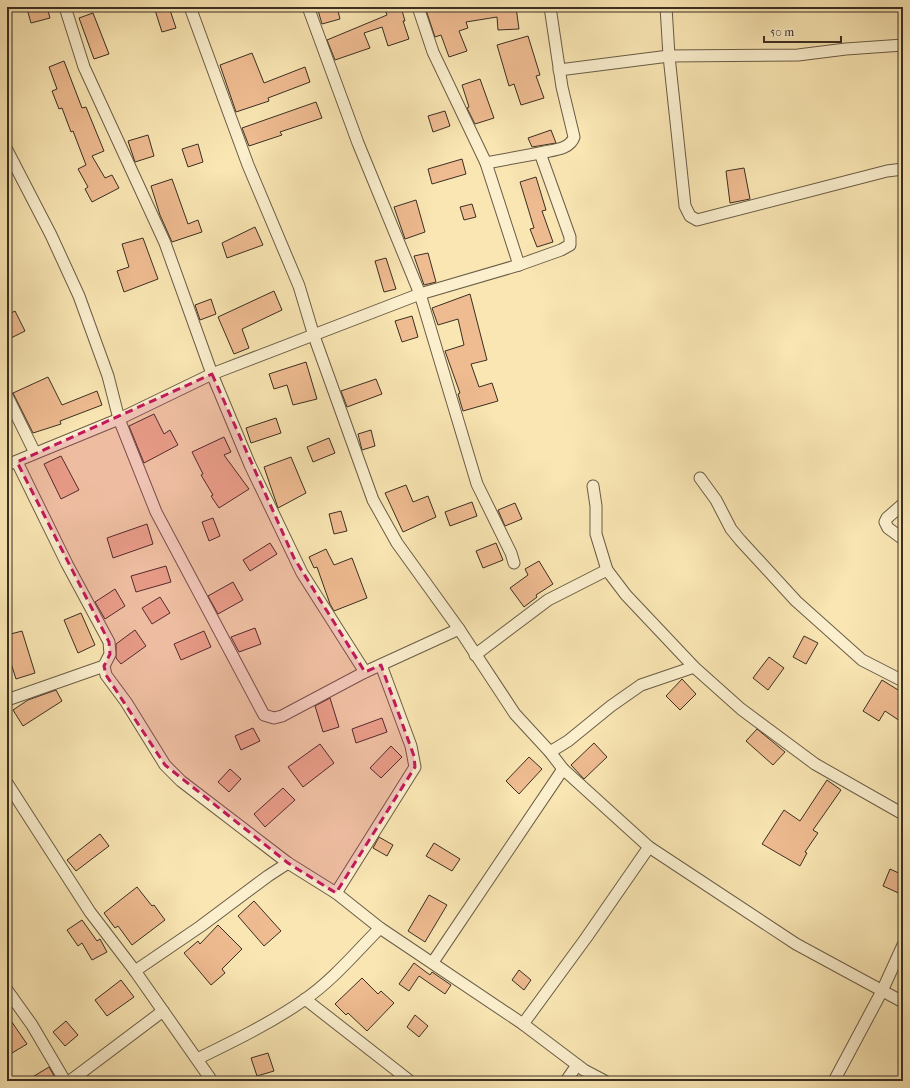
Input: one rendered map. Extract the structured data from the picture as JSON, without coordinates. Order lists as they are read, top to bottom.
{
  "scale_bar": "50 m"
}
